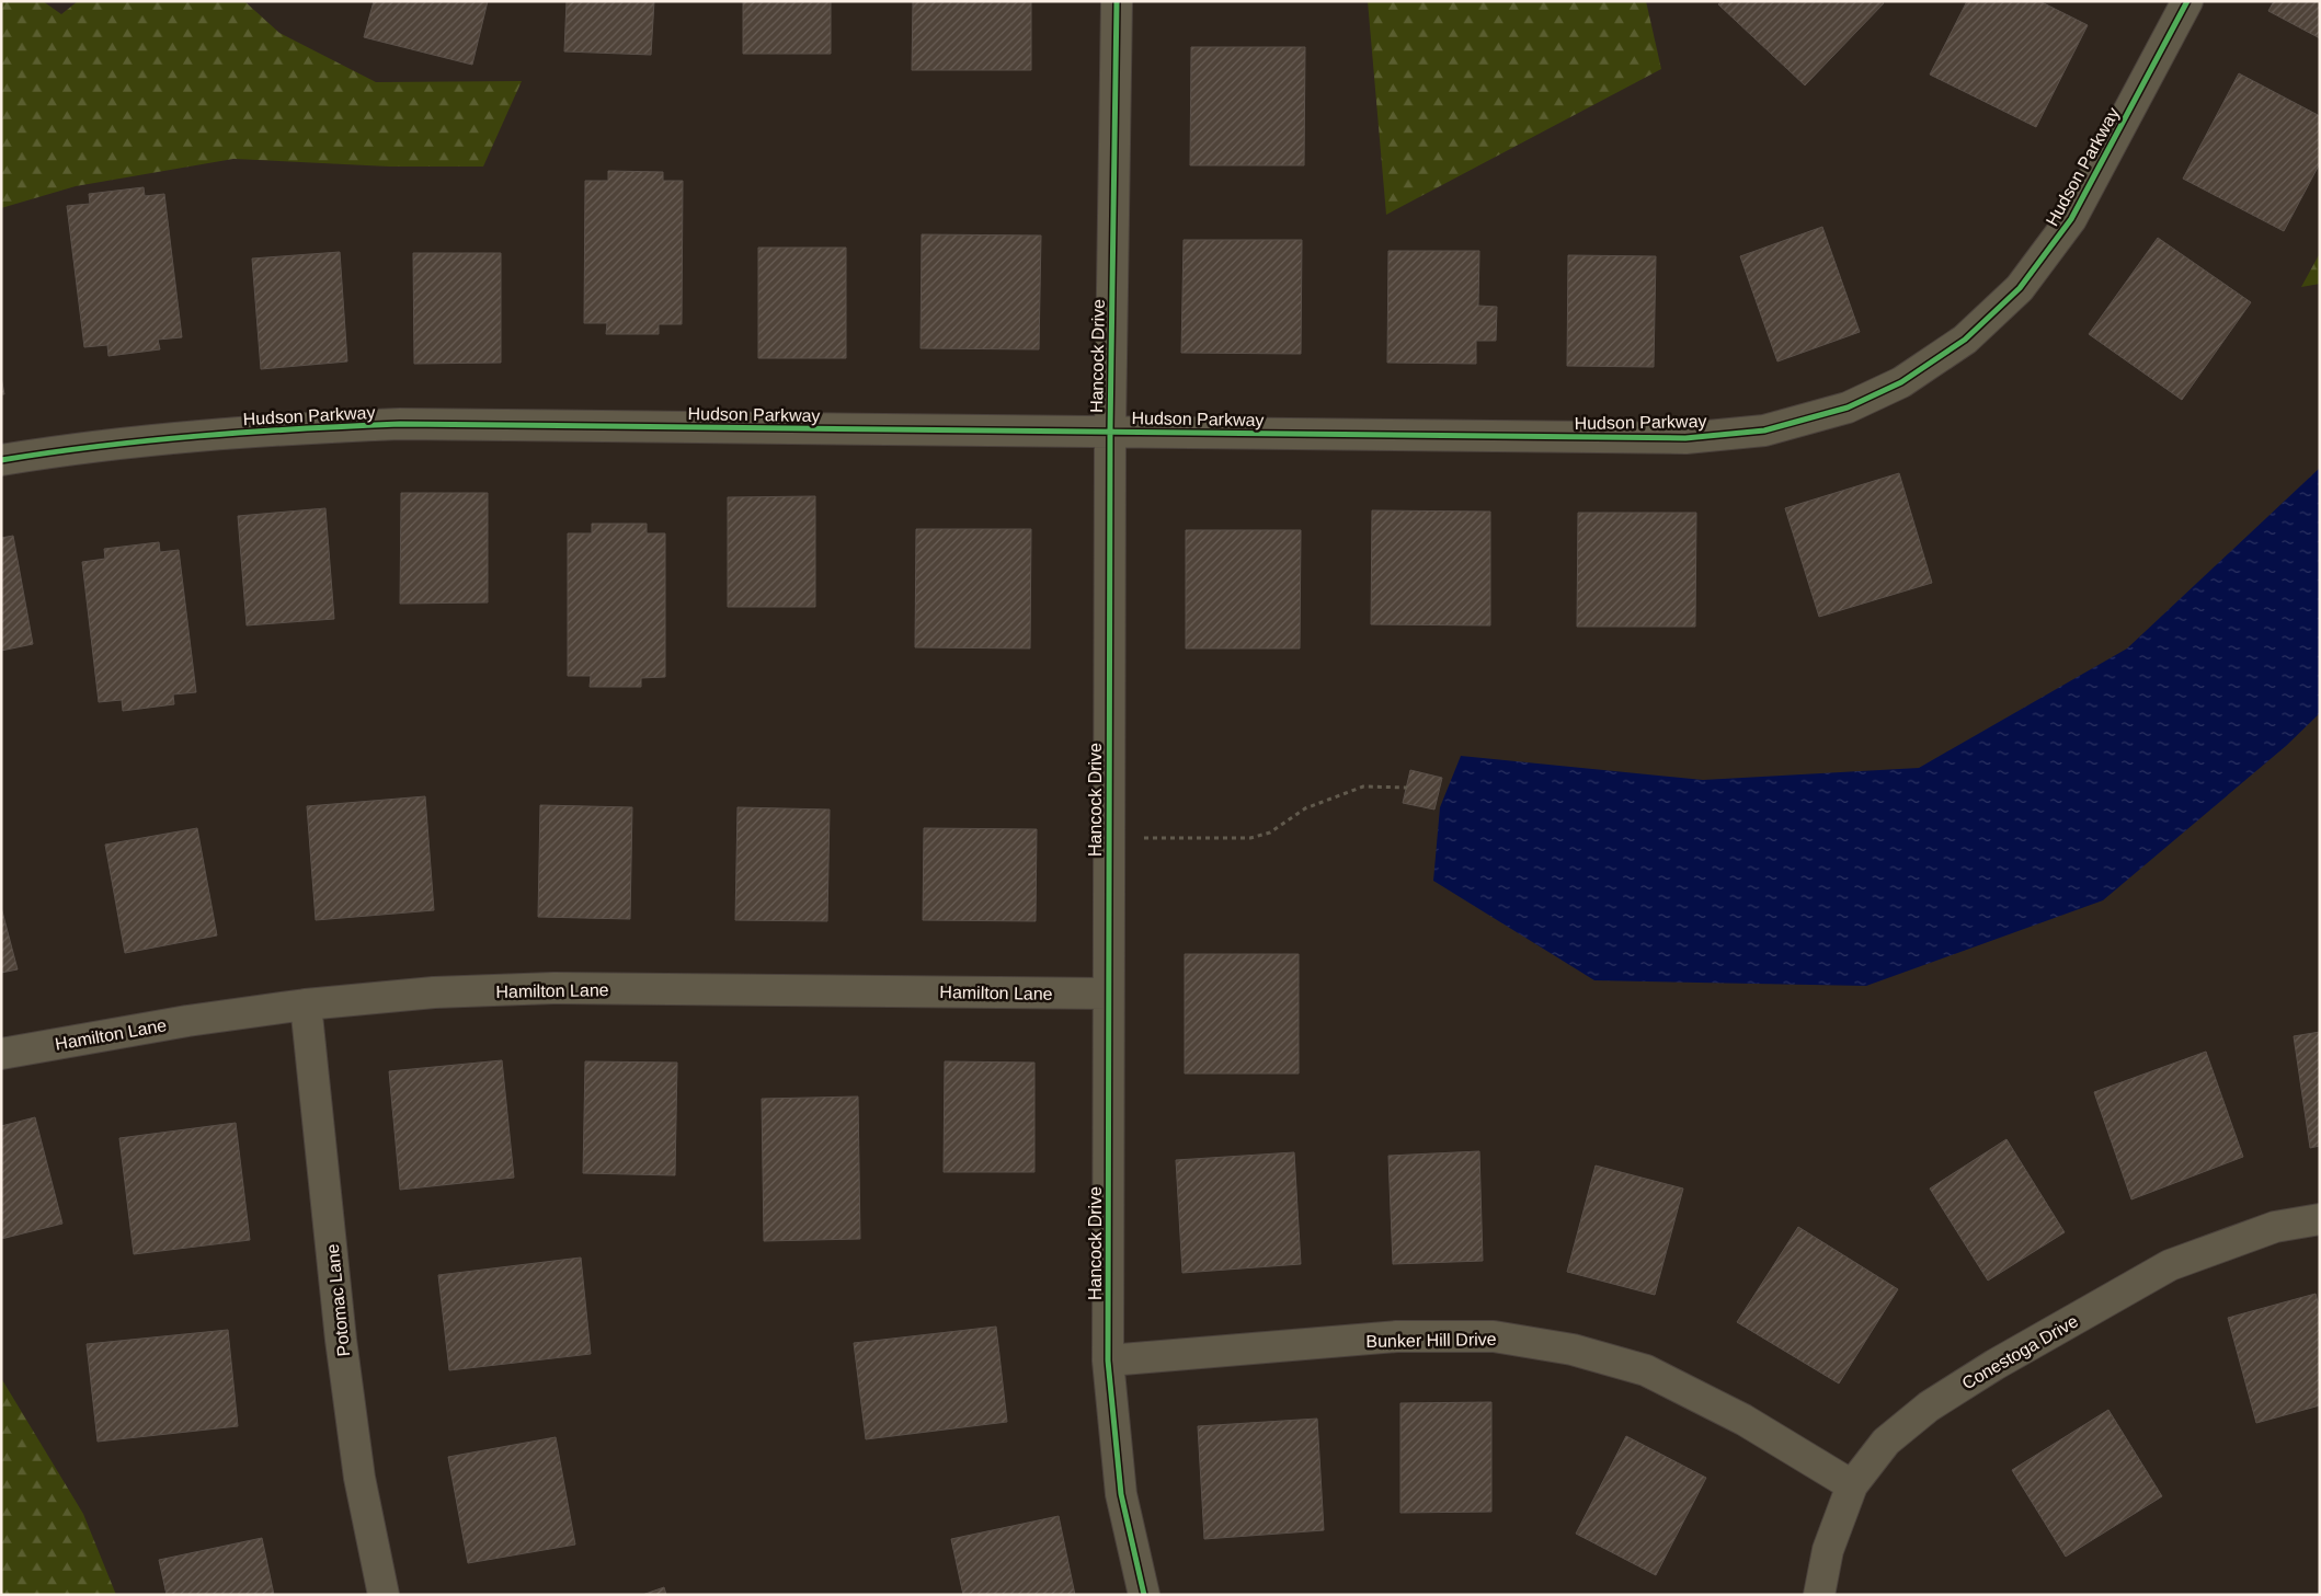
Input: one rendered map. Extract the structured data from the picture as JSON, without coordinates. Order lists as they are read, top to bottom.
{
  "streets": {
    "street": [
      "Hudson Parkway",
      "Hancock Drive",
      "Hamilton Lane",
      "Potomac Lane",
      "Bunker Hill Drive",
      "Conestoga Drive"
    ]
  },
  "crossings": [
    ["Hudson Parkway", "Hancock Drive"],
    ["Hancock Drive", "Hamilton Lane"],
    ["Hancock Drive", "Bunker Hill Drive"],
    ["Hamilton Lane", "Potomac Lane"],
    ["Bunker Hill Drive", "Conestoga Drive"]
  ]
}
